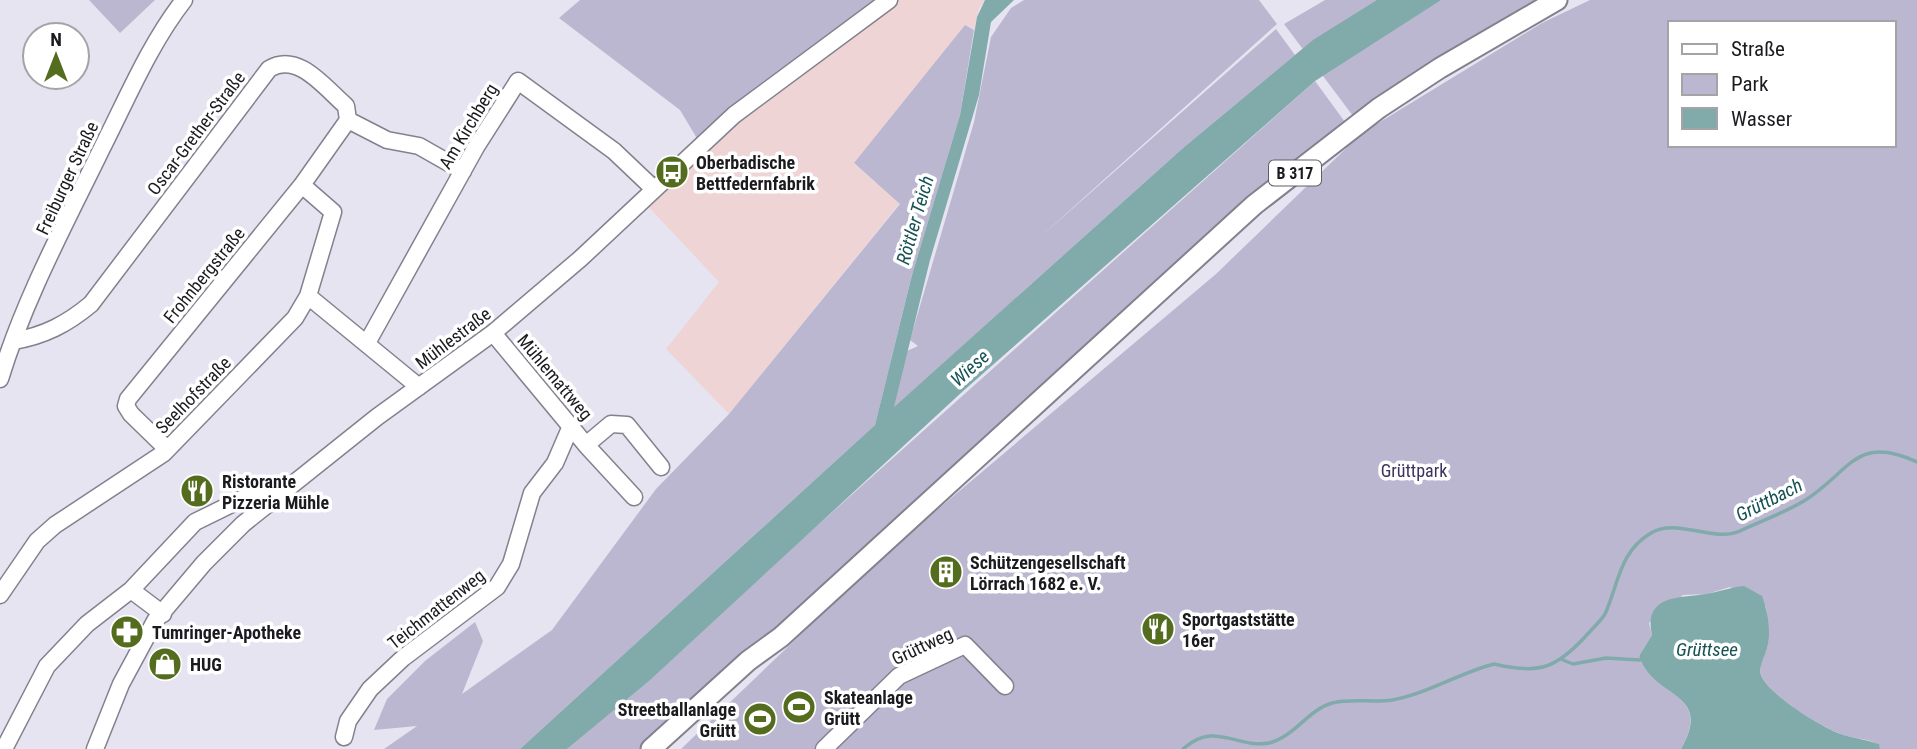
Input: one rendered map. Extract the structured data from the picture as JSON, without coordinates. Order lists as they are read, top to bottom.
{
  "streets": {
    "main road": ["B 317"],
    "street": [
      "Am Kirchberg",
      "Oscar-Grether-Straße",
      "Freiburger Straße",
      "Frohnbergstraße",
      "Mühlestraße",
      "Mühlemattweg",
      "Seelhofstraße",
      "Teichmattenweg",
      "Grüttweg"
    ]
  },
  "crossings": [
    ["Am Kirchberg", "Oscar-Grether-Straße"],
    ["Am Kirchberg", "Mühlestraße"],
    ["Oscar-Grether-Straße", "Freiburger Straße"],
    ["Oscar-Grether-Straße", "Frohnbergstraße"],
    ["Frohnbergstraße", "Seelhofstraße"],
    ["Mühlestraße", "Mühlemattweg"],
    ["Mühlemattweg", "Teichmattenweg"]
  ],
  "water": [
    "Röttler Teich",
    "Wiese",
    "Grüttbach",
    "Grüttsee"
  ],
  "parks": ["Grüttpark"],
  "places": {
    "bus stop": ["Oberbadische Bettfedernfabrik"],
    "restaurant": ["Ristorante Pizzeria Mühle", "Sportgaststätte 16er"],
    "building": ["Schützengesellschaft Lörrach 1682 e. V."],
    "pharmacy": ["Tumringer-Apotheke"],
    "shop": ["HUG"],
    "sports": ["Skateanlage Grütt", "Streetballanlage Grütt"]
  },
  "legend": ["Straße", "Park", "Wasser"],
  "north": "top"
}
